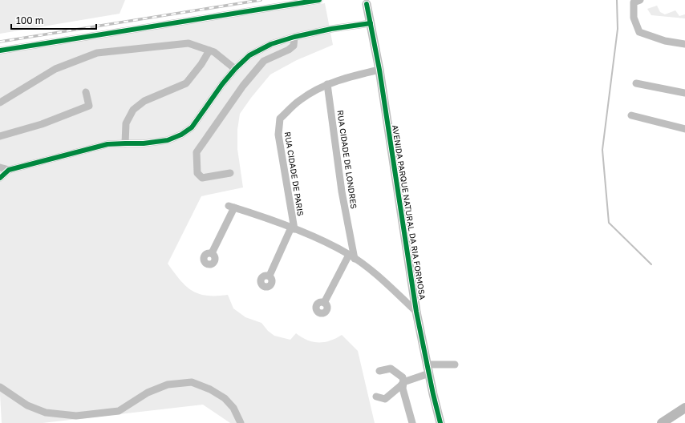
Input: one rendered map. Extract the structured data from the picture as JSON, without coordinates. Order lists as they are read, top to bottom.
{
  "streets": {
    "street": ["RUA CIDADE DE LONDRES", "RUA CIDADE DE PARIS", "AVENIDA PARQUE NATURAL DA RIA FORMOSA"]
  },
  "crossings": [
    ["RUA CIDADE DE LONDRES", "RUA CIDADE DE PARIS"],
    ["RUA CIDADE DE PARIS", "AVENIDA PARQUE NATURAL DA RIA FORMOSA"]
  ],
  "scale_bar": "100 m"
}
